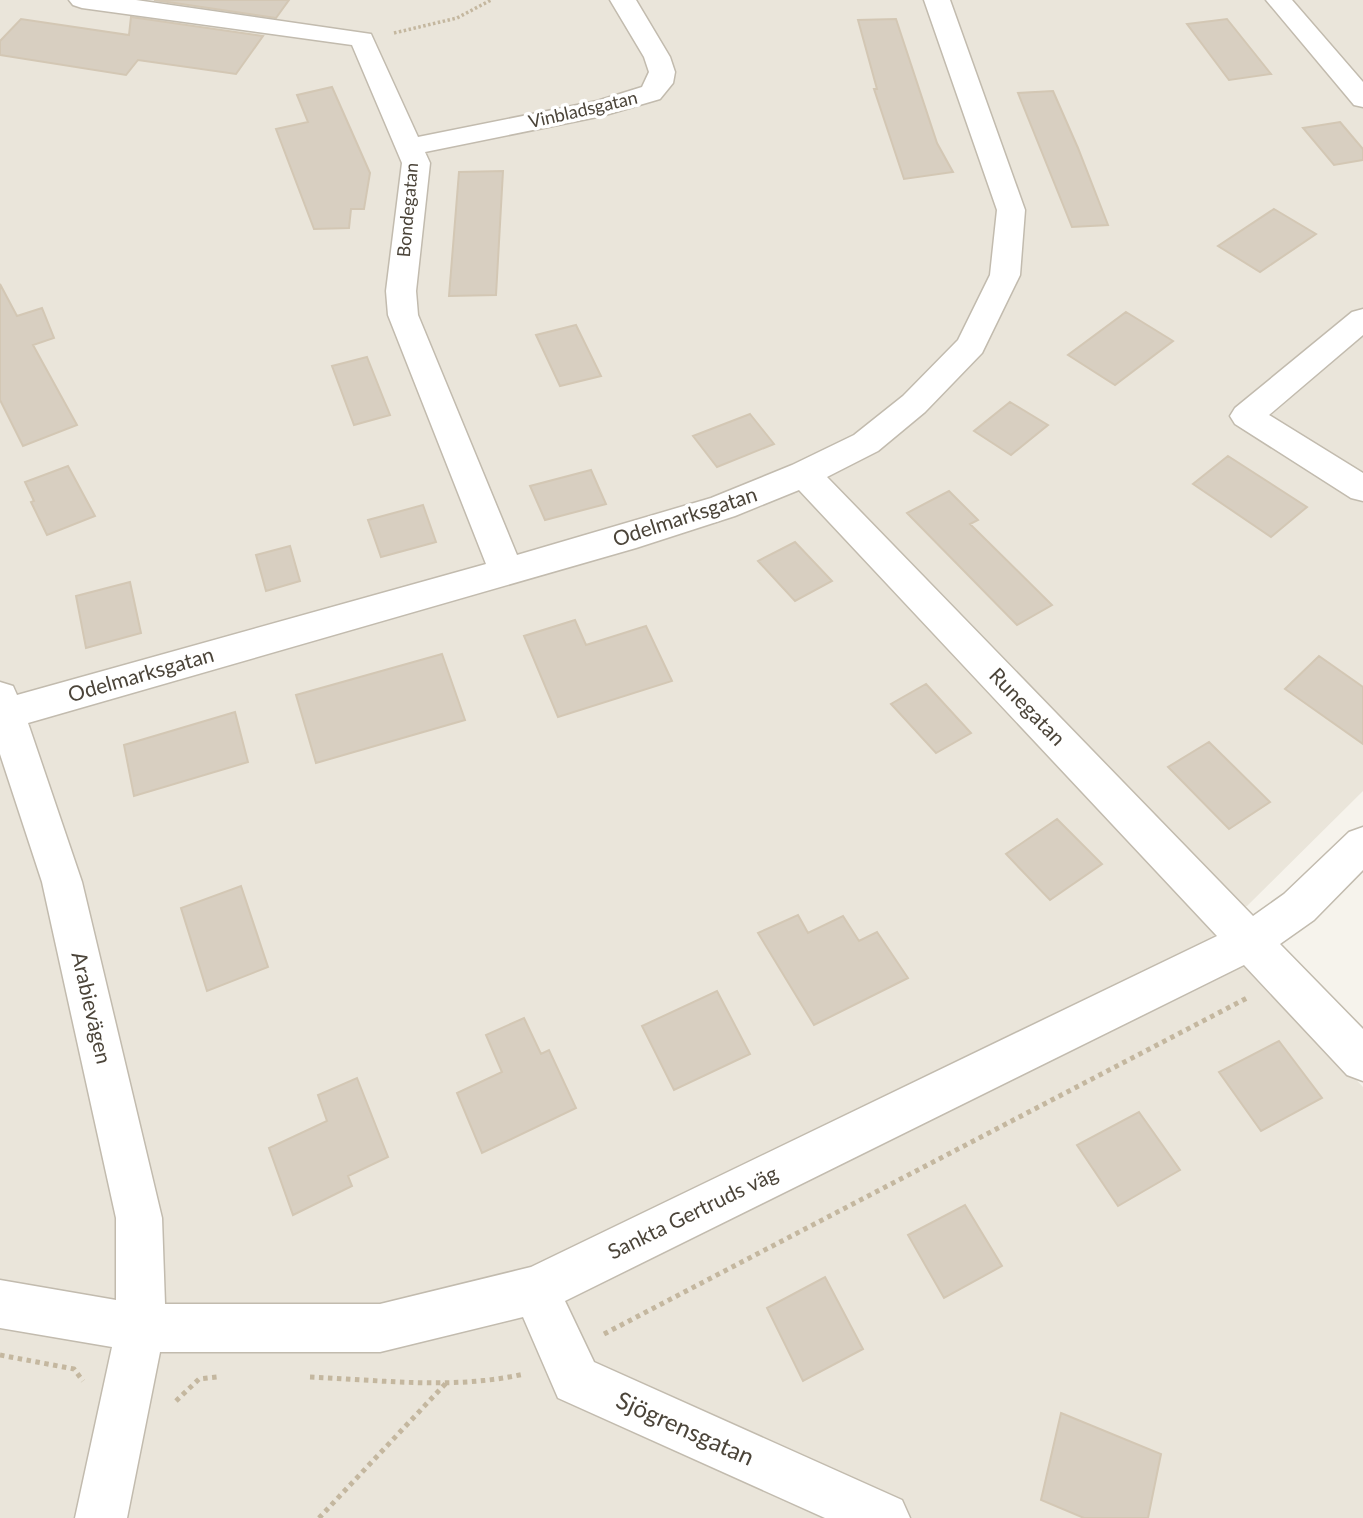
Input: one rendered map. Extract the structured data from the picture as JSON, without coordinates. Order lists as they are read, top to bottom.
{
  "streets": {
    "street": [
      "Vinbladsgatan",
      "Bondegatan",
      "Odelmarksgatan",
      "Runegatan",
      "Arabievägen",
      "Sankta Gertruds väg",
      "Sjögrensgatan"
    ]
  },
  "crossings": [
    ["Vinbladsgatan", "Bondegatan"],
    ["Bondegatan", "Odelmarksgatan"],
    ["Odelmarksgatan", "Runegatan"],
    ["Odelmarksgatan", "Arabievägen"],
    ["Runegatan", "Sankta Gertruds väg"],
    ["Arabievägen", "Sankta Gertruds väg"],
    ["Sankta Gertruds väg", "Sjögrensgatan"]
  ]
}
